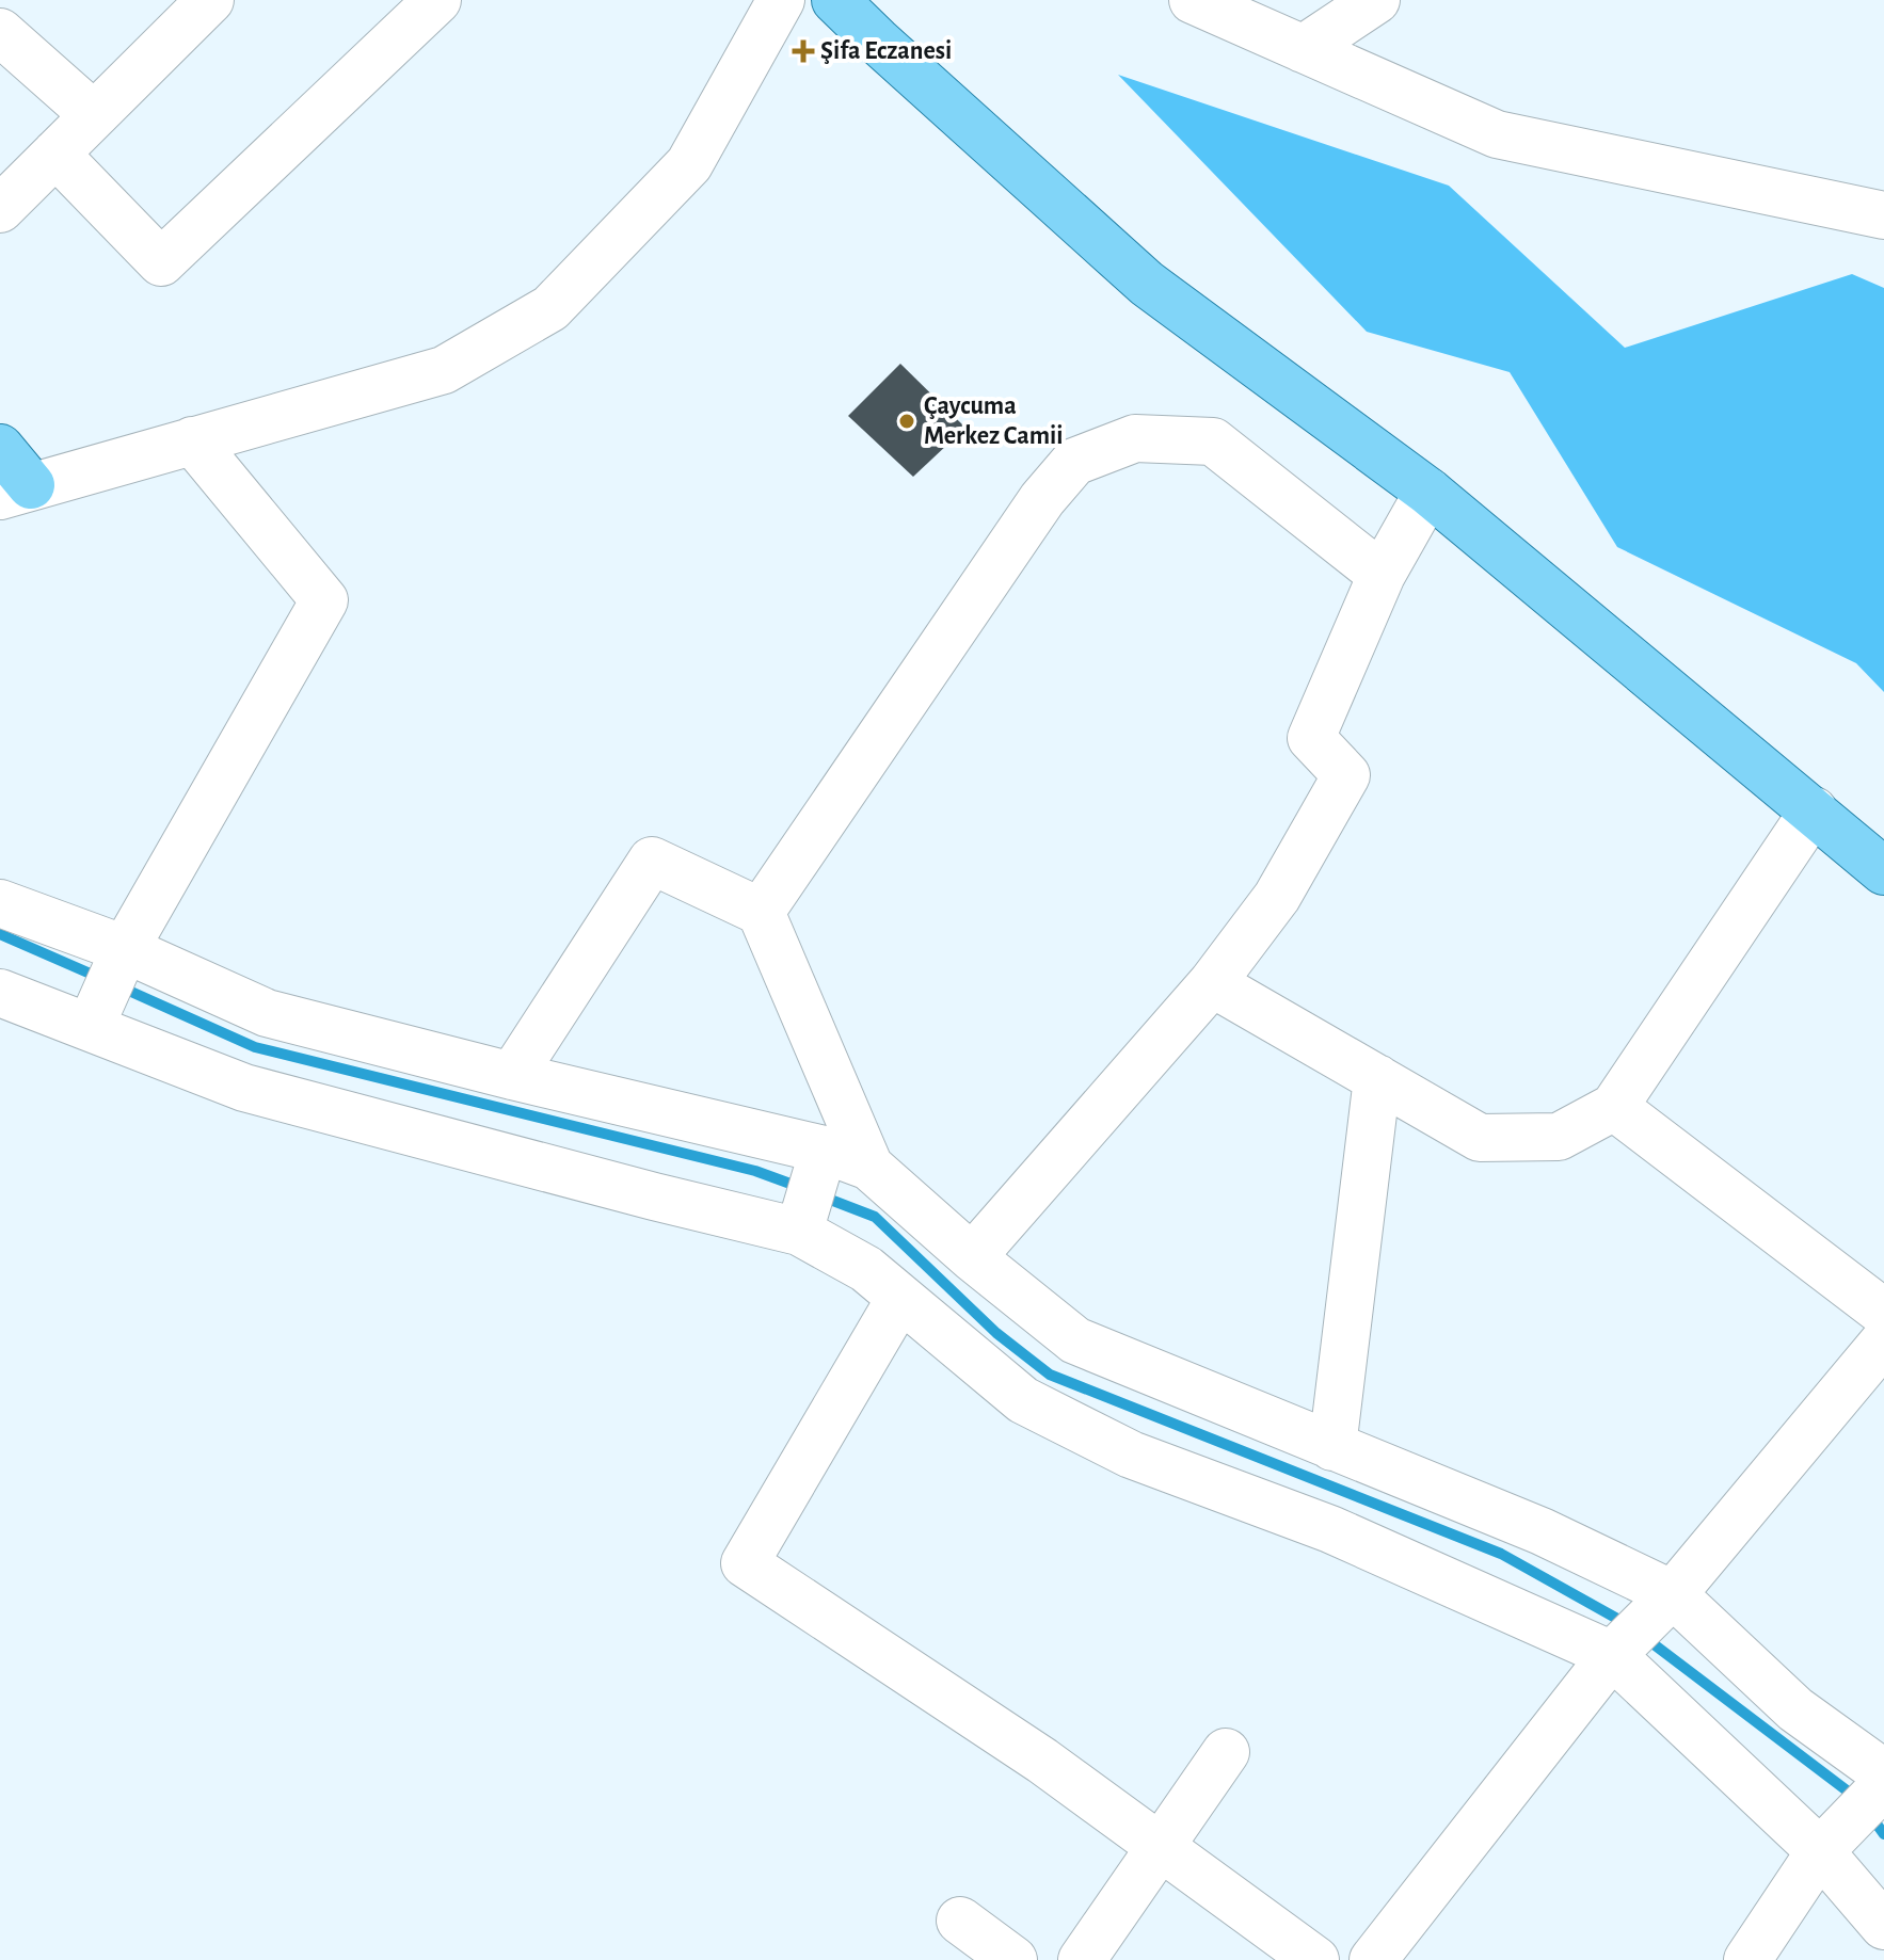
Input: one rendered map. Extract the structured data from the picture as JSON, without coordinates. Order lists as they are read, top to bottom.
{
  "places": {
    "health": ["Şifa Eczanesi"],
    "other": ["Çaycuma Merkez Camii"]
  }
}
